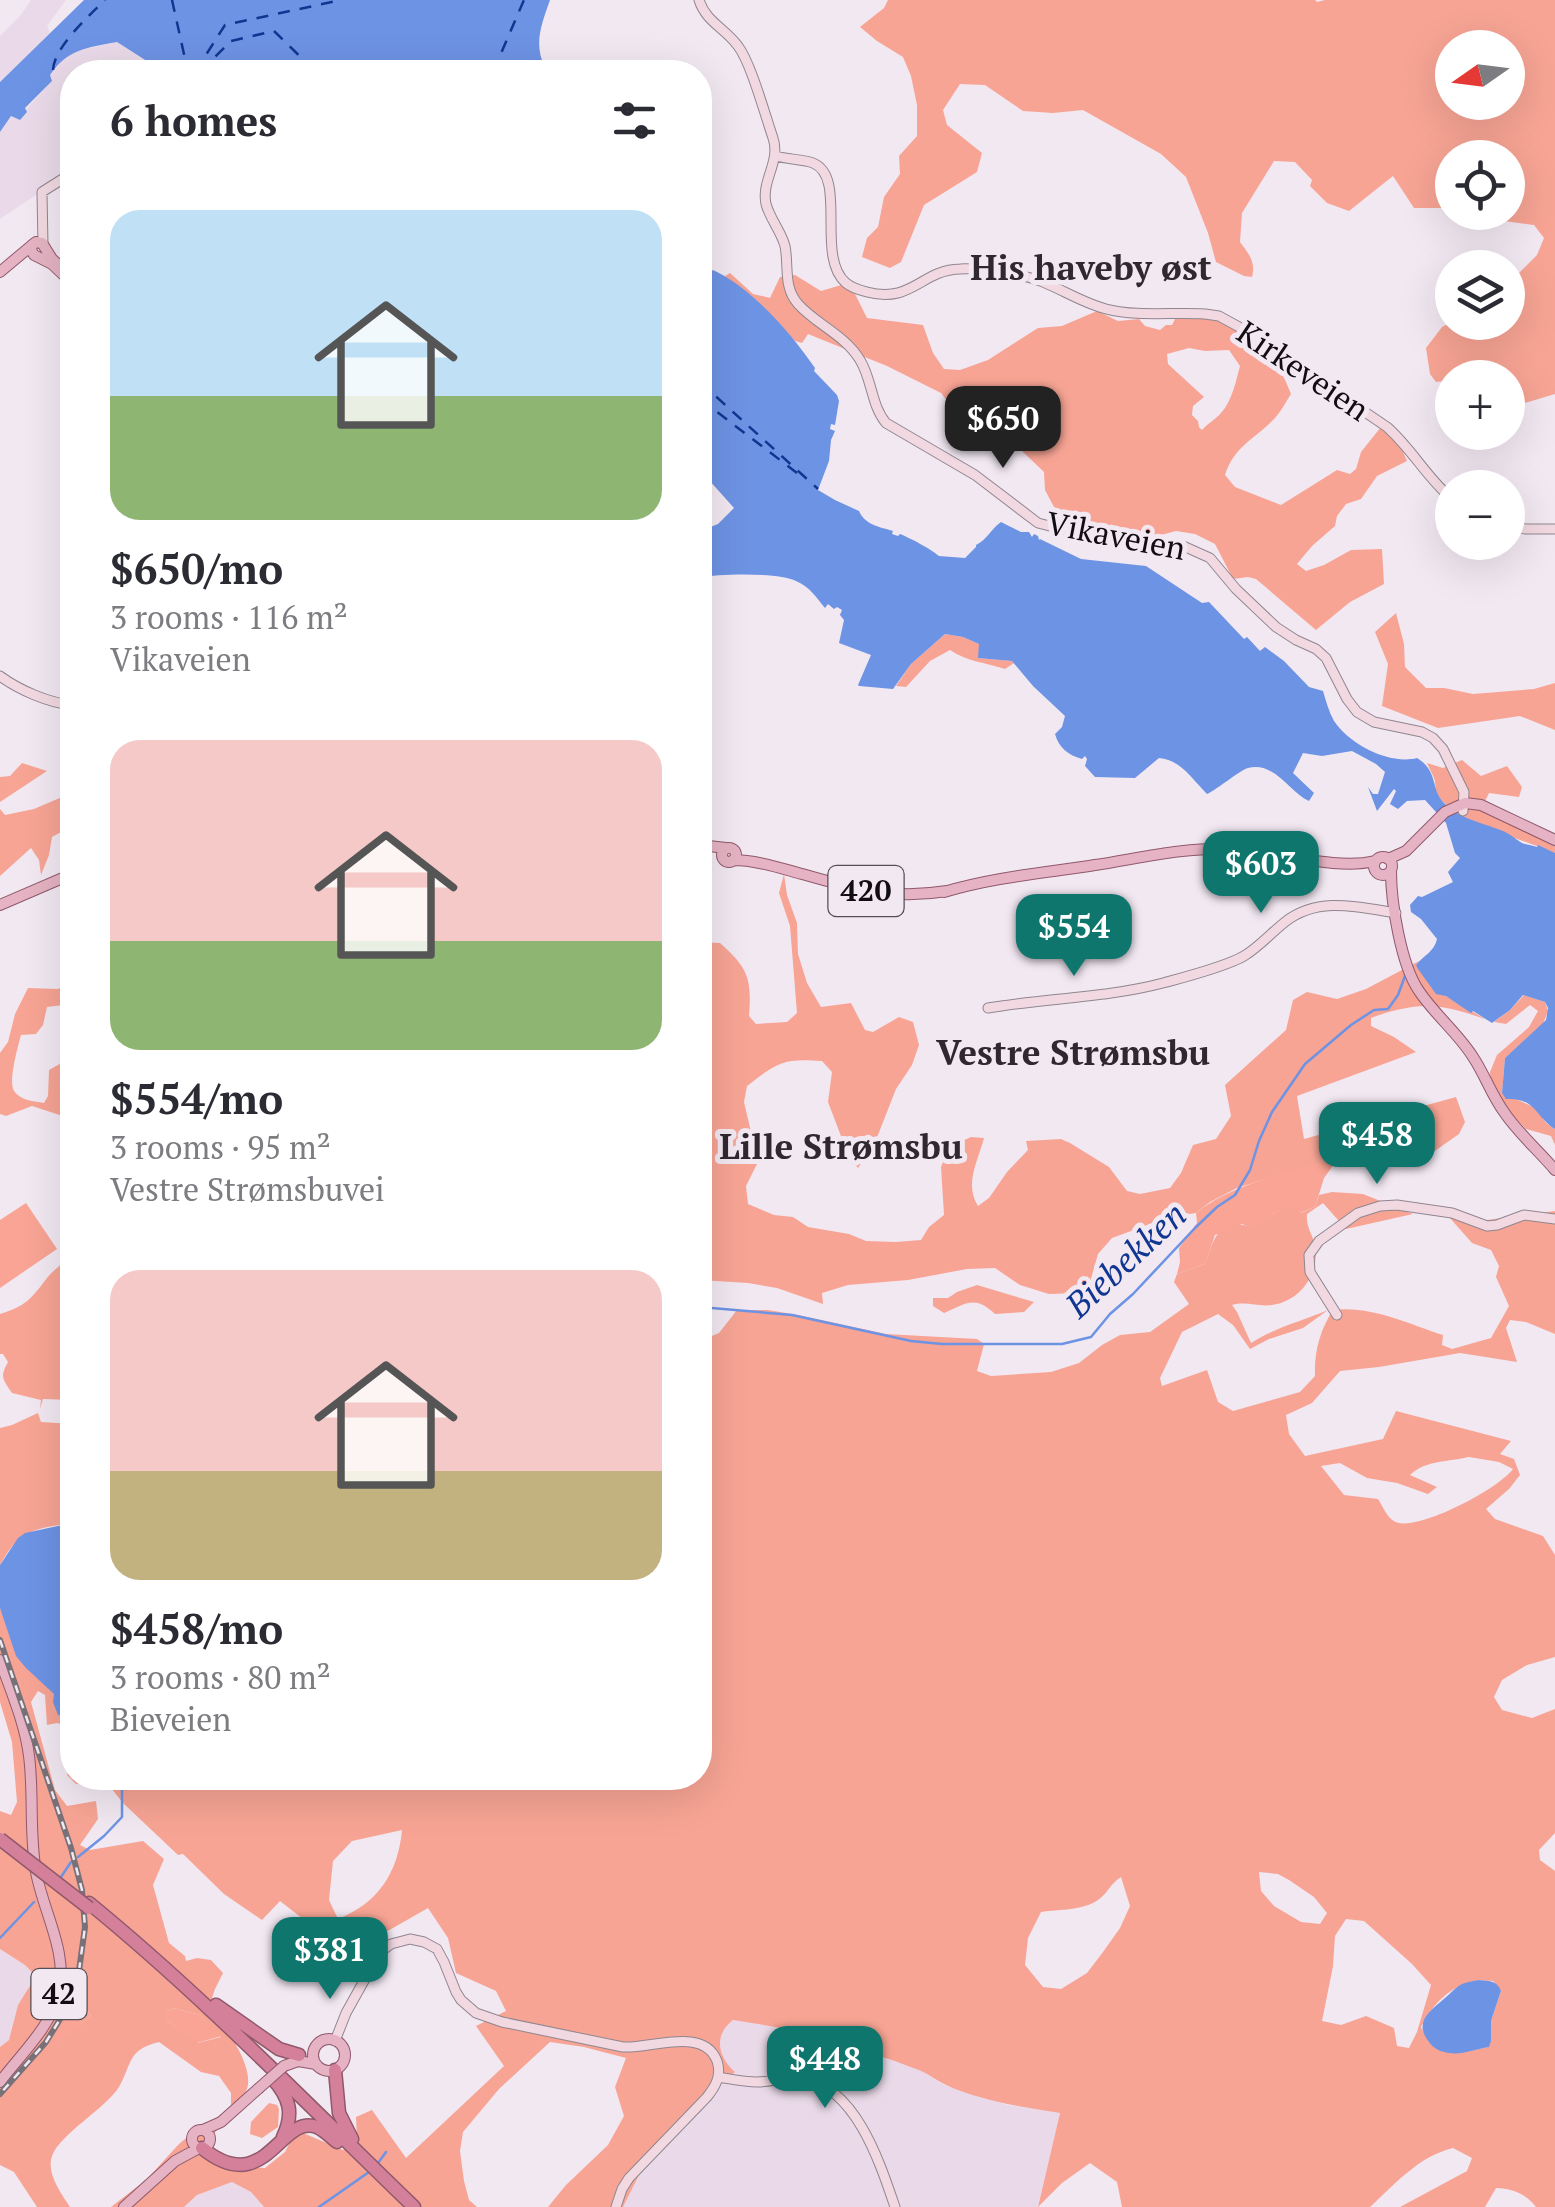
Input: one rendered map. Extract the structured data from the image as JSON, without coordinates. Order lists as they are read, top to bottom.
{
  "streets": {
    "main road": [
      "Kirkeveien",
      "Vikaveien",
      "420",
      "42"
    ]
  },
  "crossings": [
    ["Kirkeveien", "Vikaveien"]
  ],
  "districts": ["His haveby øst", "Vestre Strømsbu", "Lille Strømsbu"],
  "water": ["Biebekken"],
  "north": "left",
  "page": {
    "map_buttons": ["+", "−"],
    "heading": "6 homes",
    "list": [
      {
        "name": "$650/mo",
        "note": "3 rooms · 116 m² · Vikaveien"
      },
      {
        "name": "$554/mo",
        "note": "3 rooms · 95 m² · Vestre Strømsbuvei"
      },
      {
        "name": "$458/mo",
        "note": "3 rooms · 80 m² · Bieveien"
      }
    ],
    "price": [
      "$650",
      "$603",
      "$554",
      "$458",
      "$381",
      "$448"
    ]
  }
}
